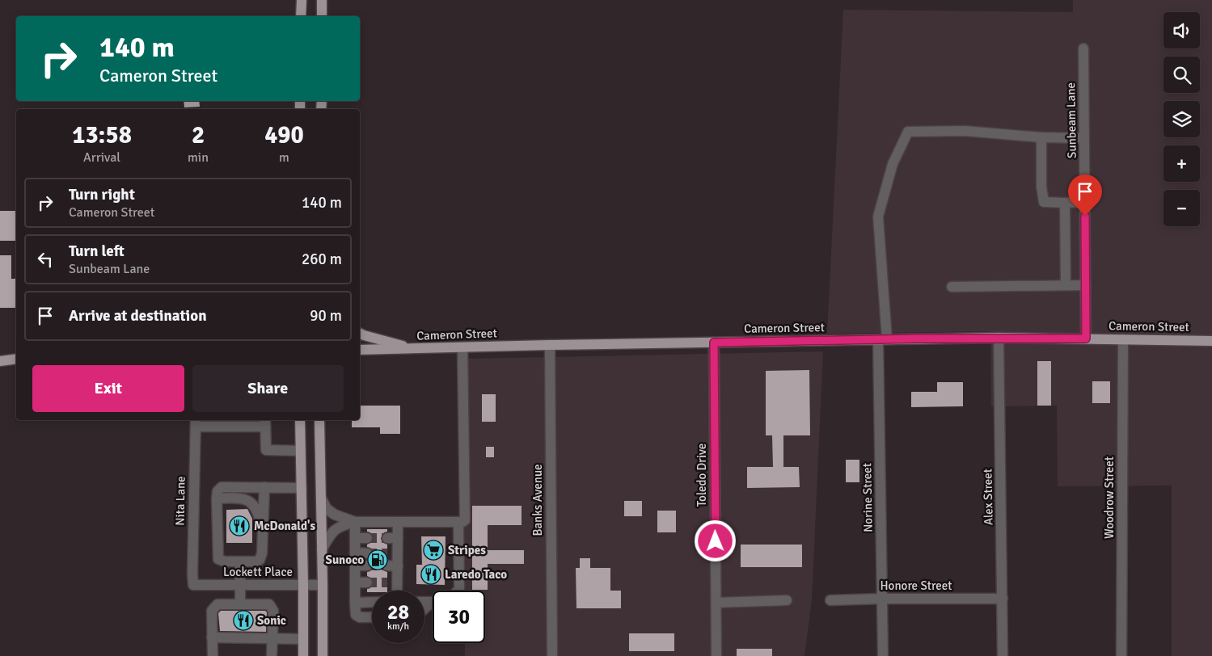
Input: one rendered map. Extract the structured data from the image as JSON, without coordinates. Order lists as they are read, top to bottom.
{
  "streets": {
    "main road": ["Cameron Street"],
    "street": [
      "Sunbeam Lane",
      "Toledo Drive",
      "Alex Street",
      "Norine Street",
      "Woodrow Street",
      "Banks Avenue",
      "Nita Lane",
      "Lockett Place",
      "Honore Street"
    ]
  },
  "crossings": [
    ["Sunbeam Lane", "Cameron Street"],
    ["Cameron Street", "Toledo Drive"],
    ["Cameron Street", "Alex Street"],
    ["Cameron Street", "Norine Street"],
    ["Cameron Street", "Woodrow Street"],
    ["Cameron Street", "Banks Avenue"],
    ["Alex Street", "Honore Street"],
    ["Norine Street", "Honore Street"],
    ["Nita Lane", "Lockett Place"]
  ],
  "places": {
    "restaurant": ["McDonald's", "Laredo Taco", "Sonic"],
    "supermarket": ["Stripes"],
    "fuel station": ["Sunoco"]
  },
  "page": {
    "map_buttons": ["+", "−"],
    "turn": ["140 m", "Cameron Street"],
    "eta": [
      "13:58",
      "Arrival",
      "2",
      "min",
      "490",
      "m"
    ],
    "list": [
      {
        "name": "Turn right",
        "note": "Cameron Street",
        "value": "140 m"
      },
      {
        "name": "Turn left",
        "note": "Sunbeam Lane",
        "value": "260 m"
      },
      {
        "name": "Arrive at destination",
        "value": "90 m"
      }
    ],
    "buttons": ["Exit", "Share"],
    "speed": "28 km/h",
    "limit": "30"
  }
}
